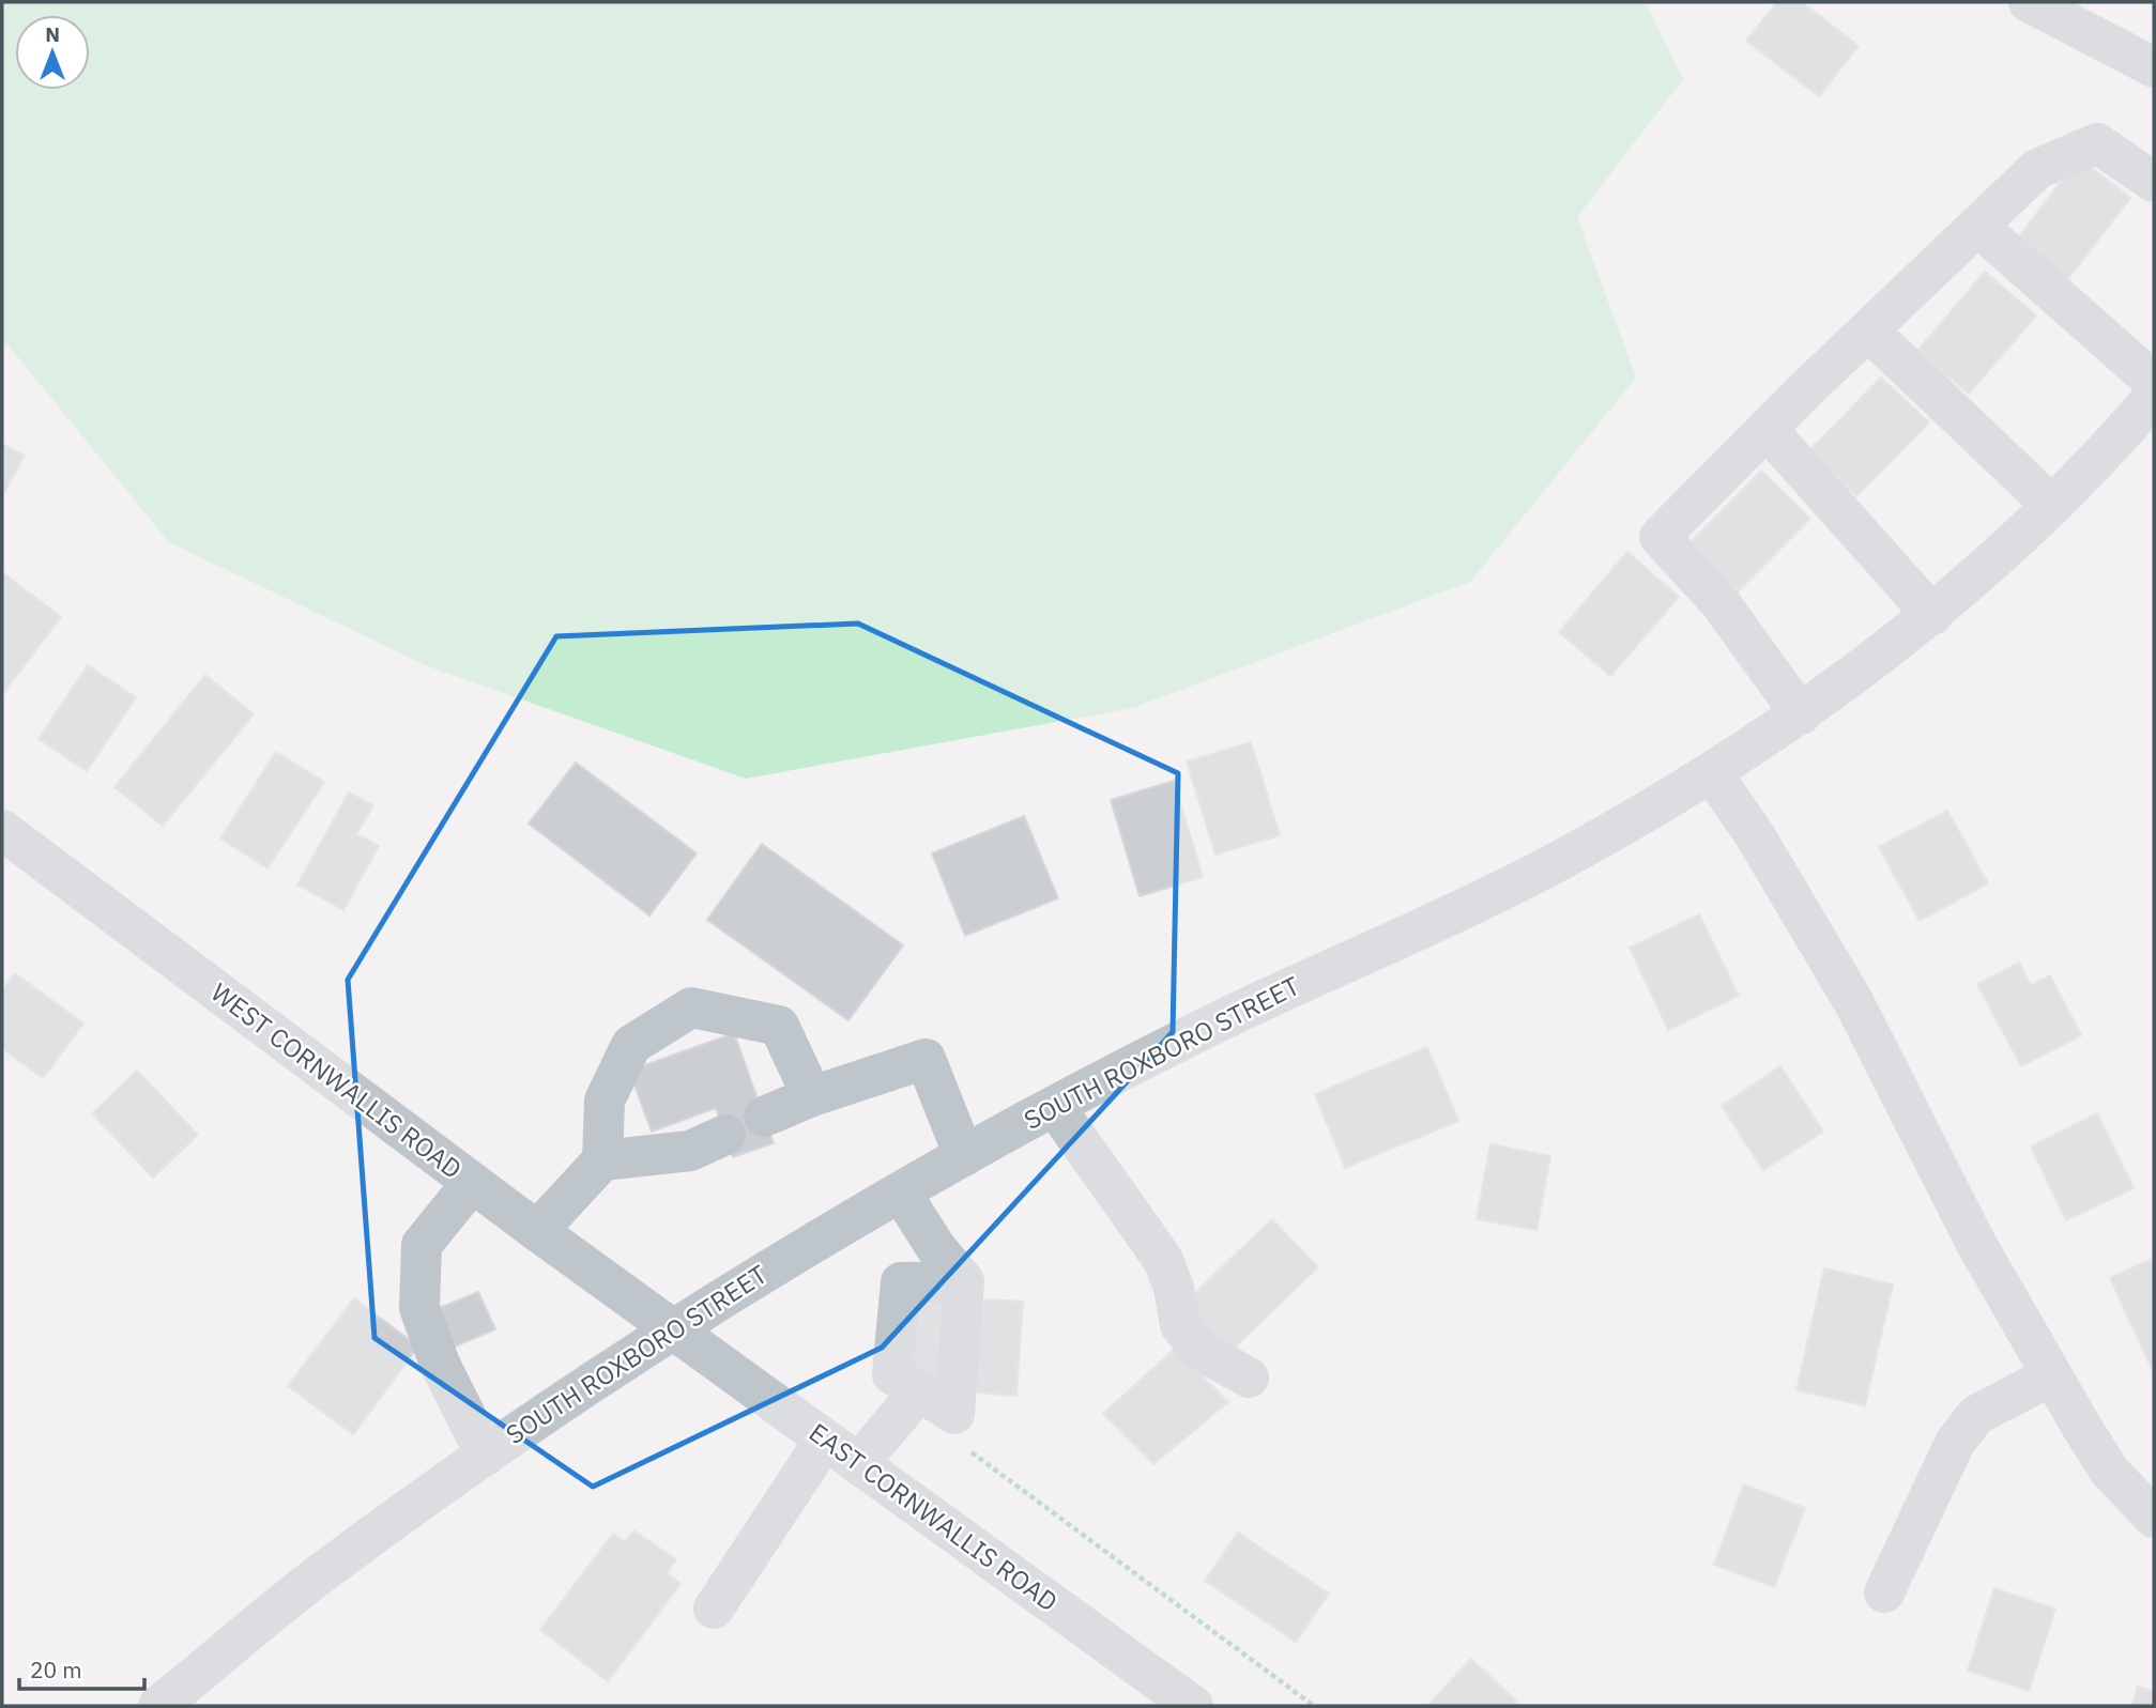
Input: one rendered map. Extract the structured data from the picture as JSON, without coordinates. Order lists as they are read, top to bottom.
{
  "streets": {
    "street": ["SOUTH ROXBORO STREET", "WEST CORNWALLIS ROAD", "EAST CORNWALLIS ROAD"]
  },
  "crossings": [
    ["SOUTH ROXBORO STREET", "WEST CORNWALLIS ROAD"],
    ["SOUTH ROXBORO STREET", "EAST CORNWALLIS ROAD"],
    ["WEST CORNWALLIS ROAD", "EAST CORNWALLIS ROAD"]
  ],
  "scale_bar": "20 m",
  "north": "top"
}
